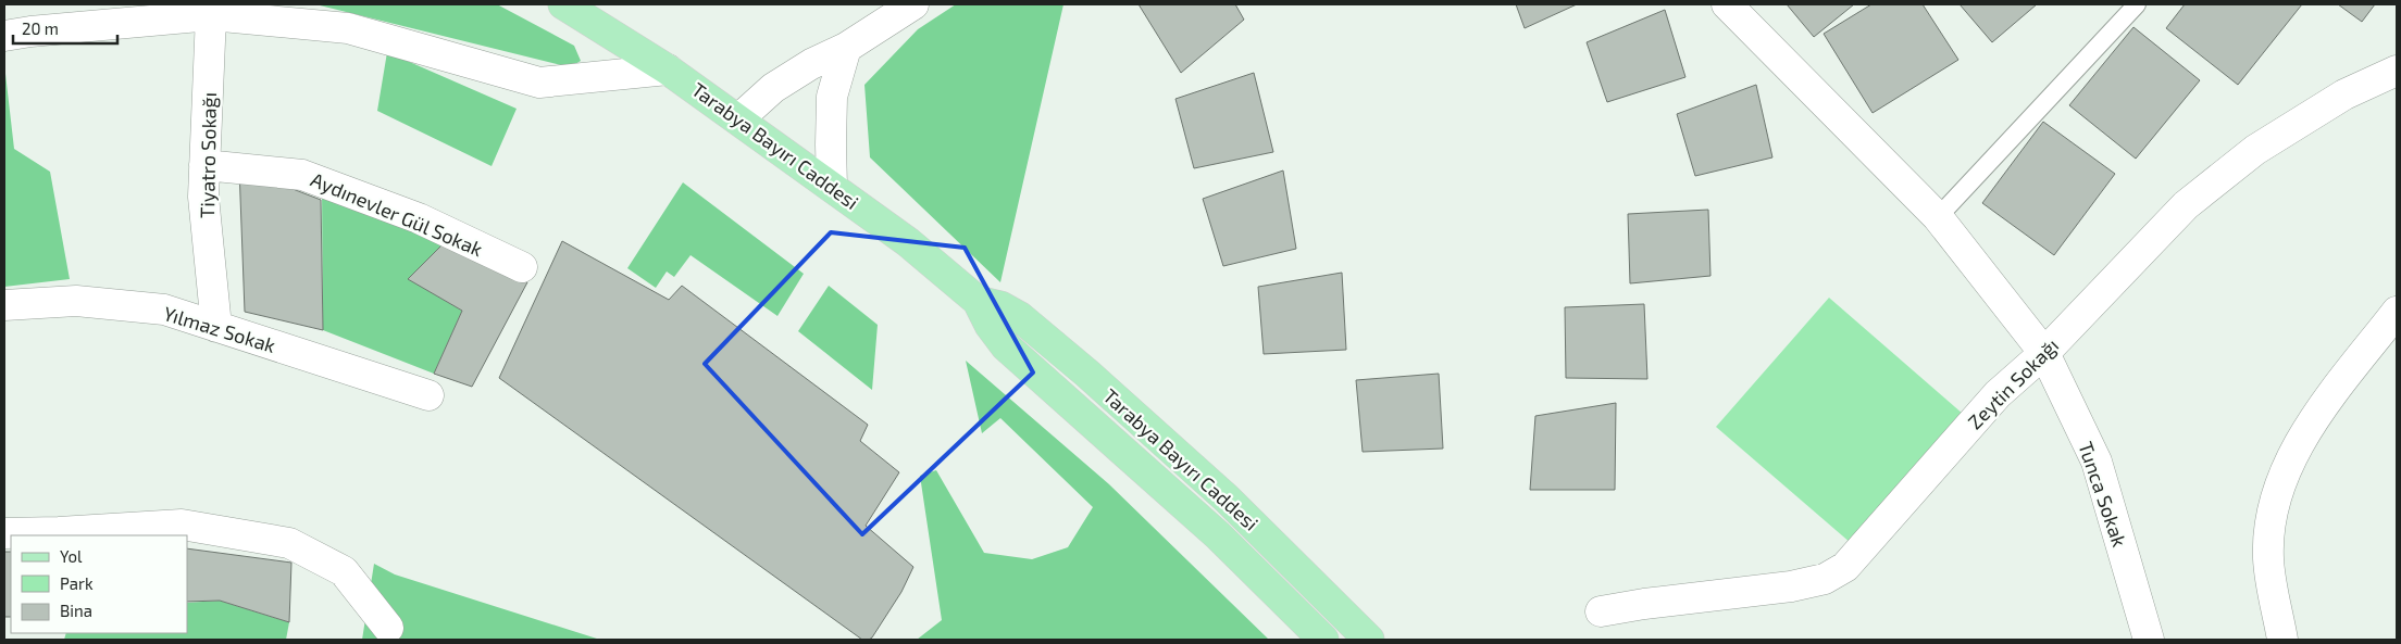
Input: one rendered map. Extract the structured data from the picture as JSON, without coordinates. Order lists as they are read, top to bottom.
{
  "streets": {
    "main road": ["Tarabya Bayırı Caddesi"],
    "street": [
      "Tiyatro Sokağı",
      "Aydınevler Gül Sokak",
      "Yılmaz Sokak",
      "Zeytin Sokağı",
      "Tunca Sokak"
    ]
  },
  "crossings": [
    ["Tiyatro Sokağı", "Aydınevler Gül Sokak"],
    ["Tiyatro Sokağı", "Yılmaz Sokak"],
    ["Zeytin Sokağı", "Tunca Sokak"]
  ],
  "legend": ["Yol", "Park", "Bina"],
  "scale_bar": "20 m"
}
